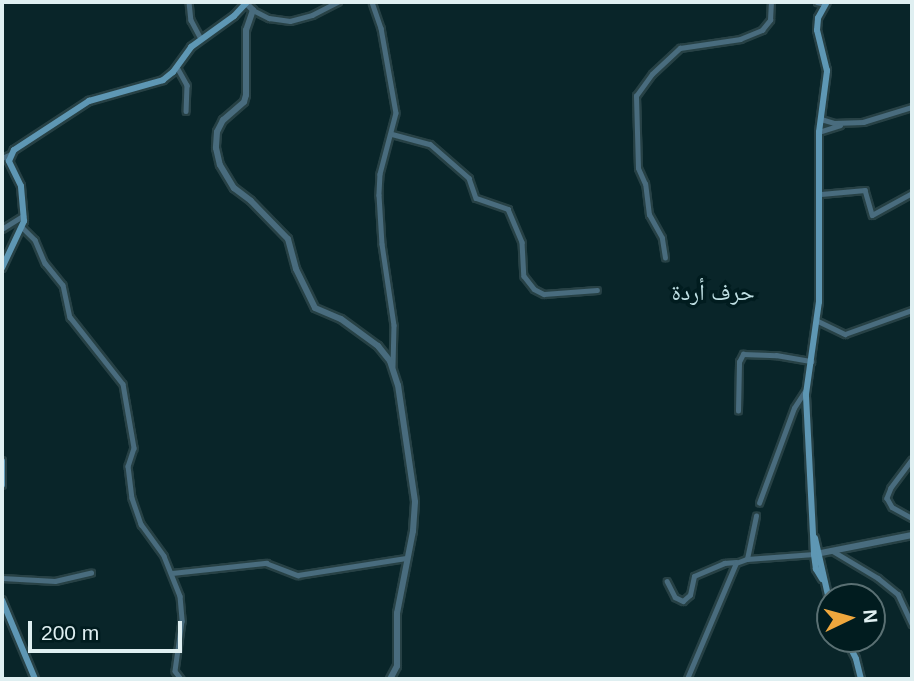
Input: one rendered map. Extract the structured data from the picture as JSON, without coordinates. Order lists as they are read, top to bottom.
{
  "districts": ["حرف أردة"],
  "scale_bar": "200 m",
  "north": "right"
}
